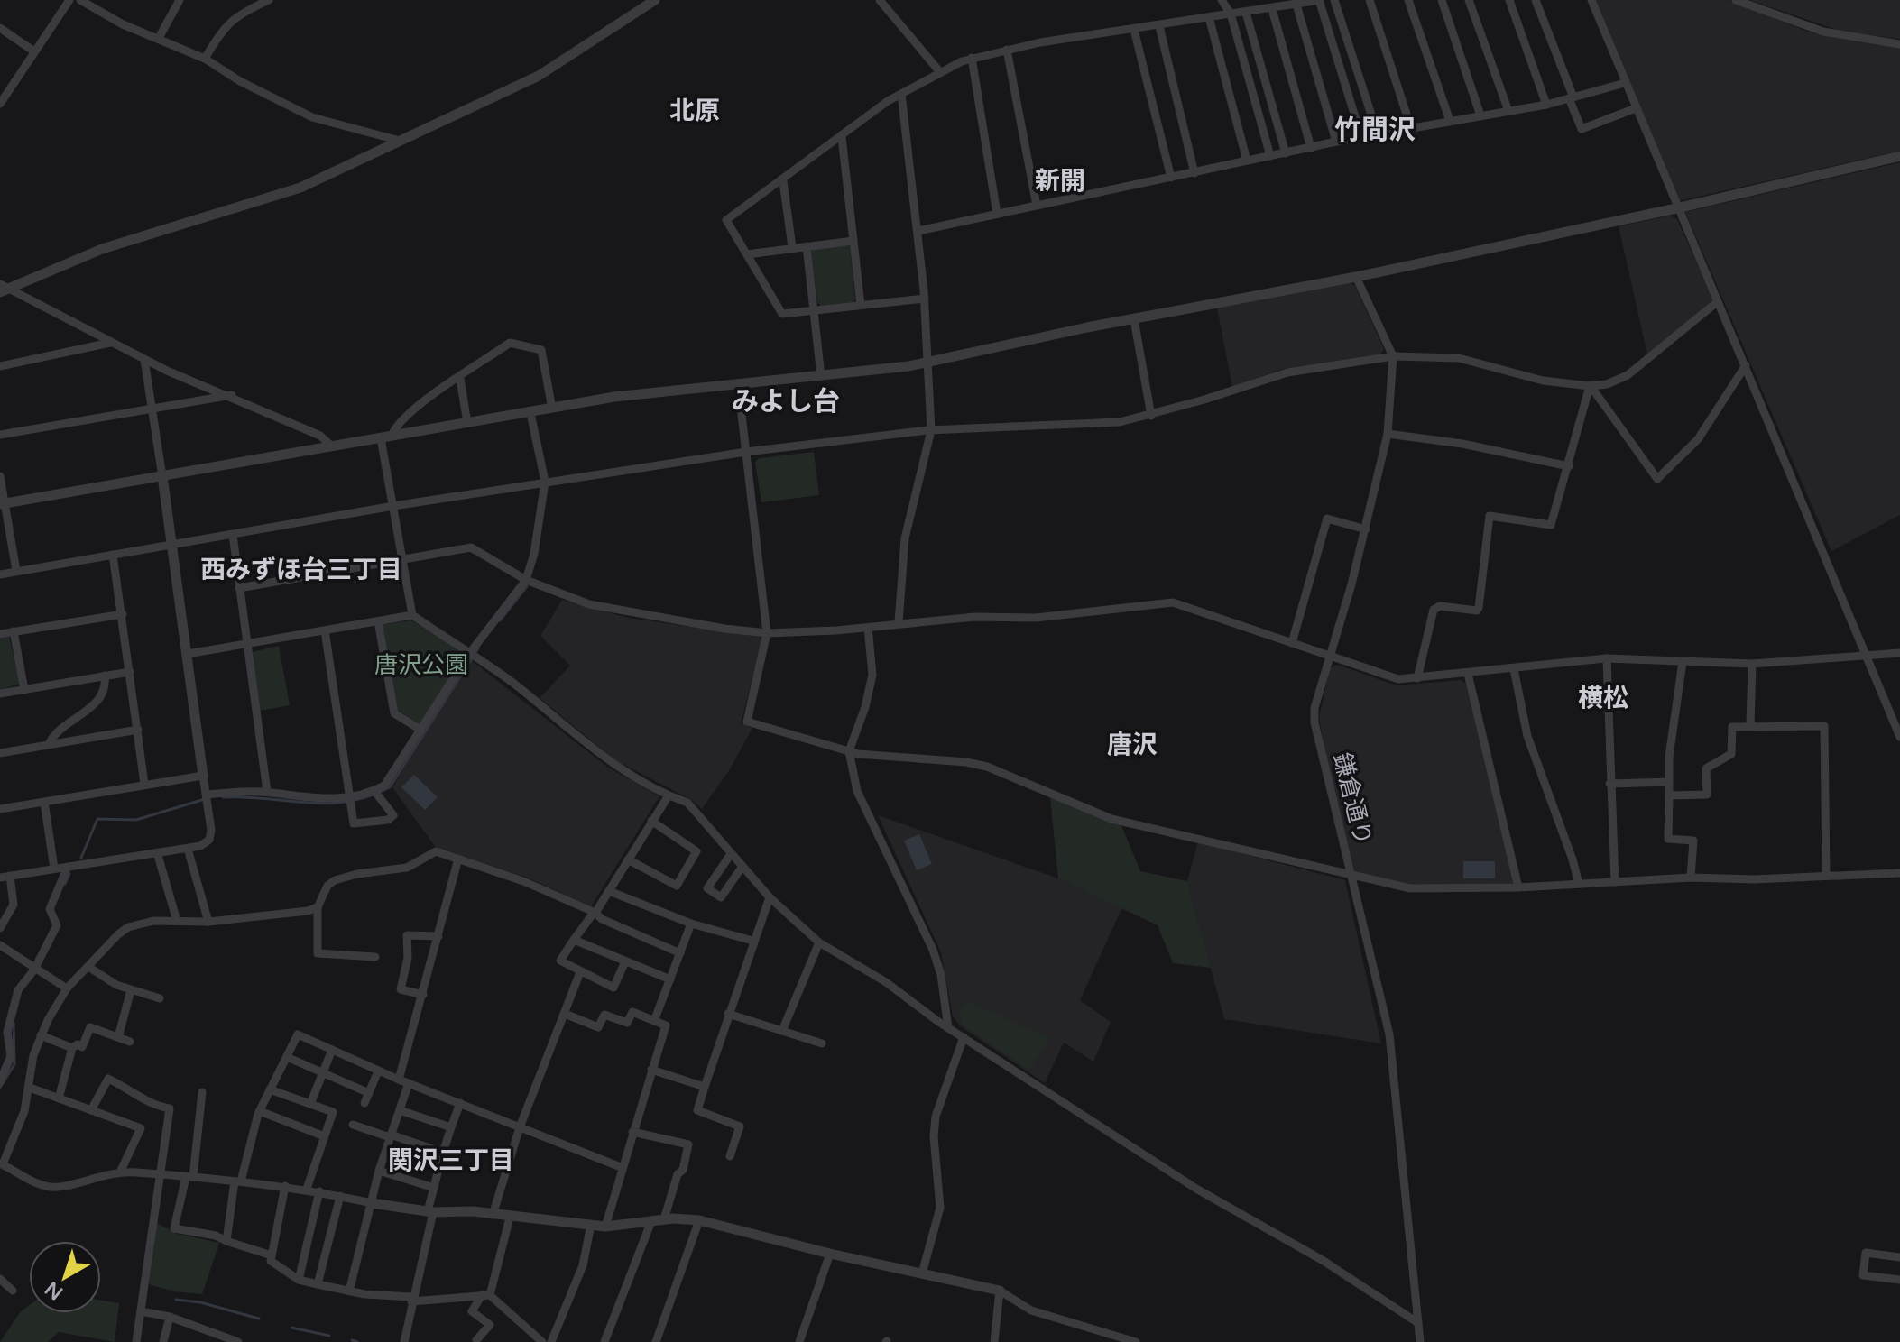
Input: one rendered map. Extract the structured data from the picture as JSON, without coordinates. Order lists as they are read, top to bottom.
{
  "streets": {
    "street": ["鎌倉通り"]
  },
  "districts": [
    "北原",
    "竹間沢",
    "新開",
    "みよし台",
    "西みずほ台三丁目",
    "横松",
    "唐沢",
    "関沢三丁目"
  ],
  "parks": ["唐沢公園"],
  "north": "bottom left"
}
